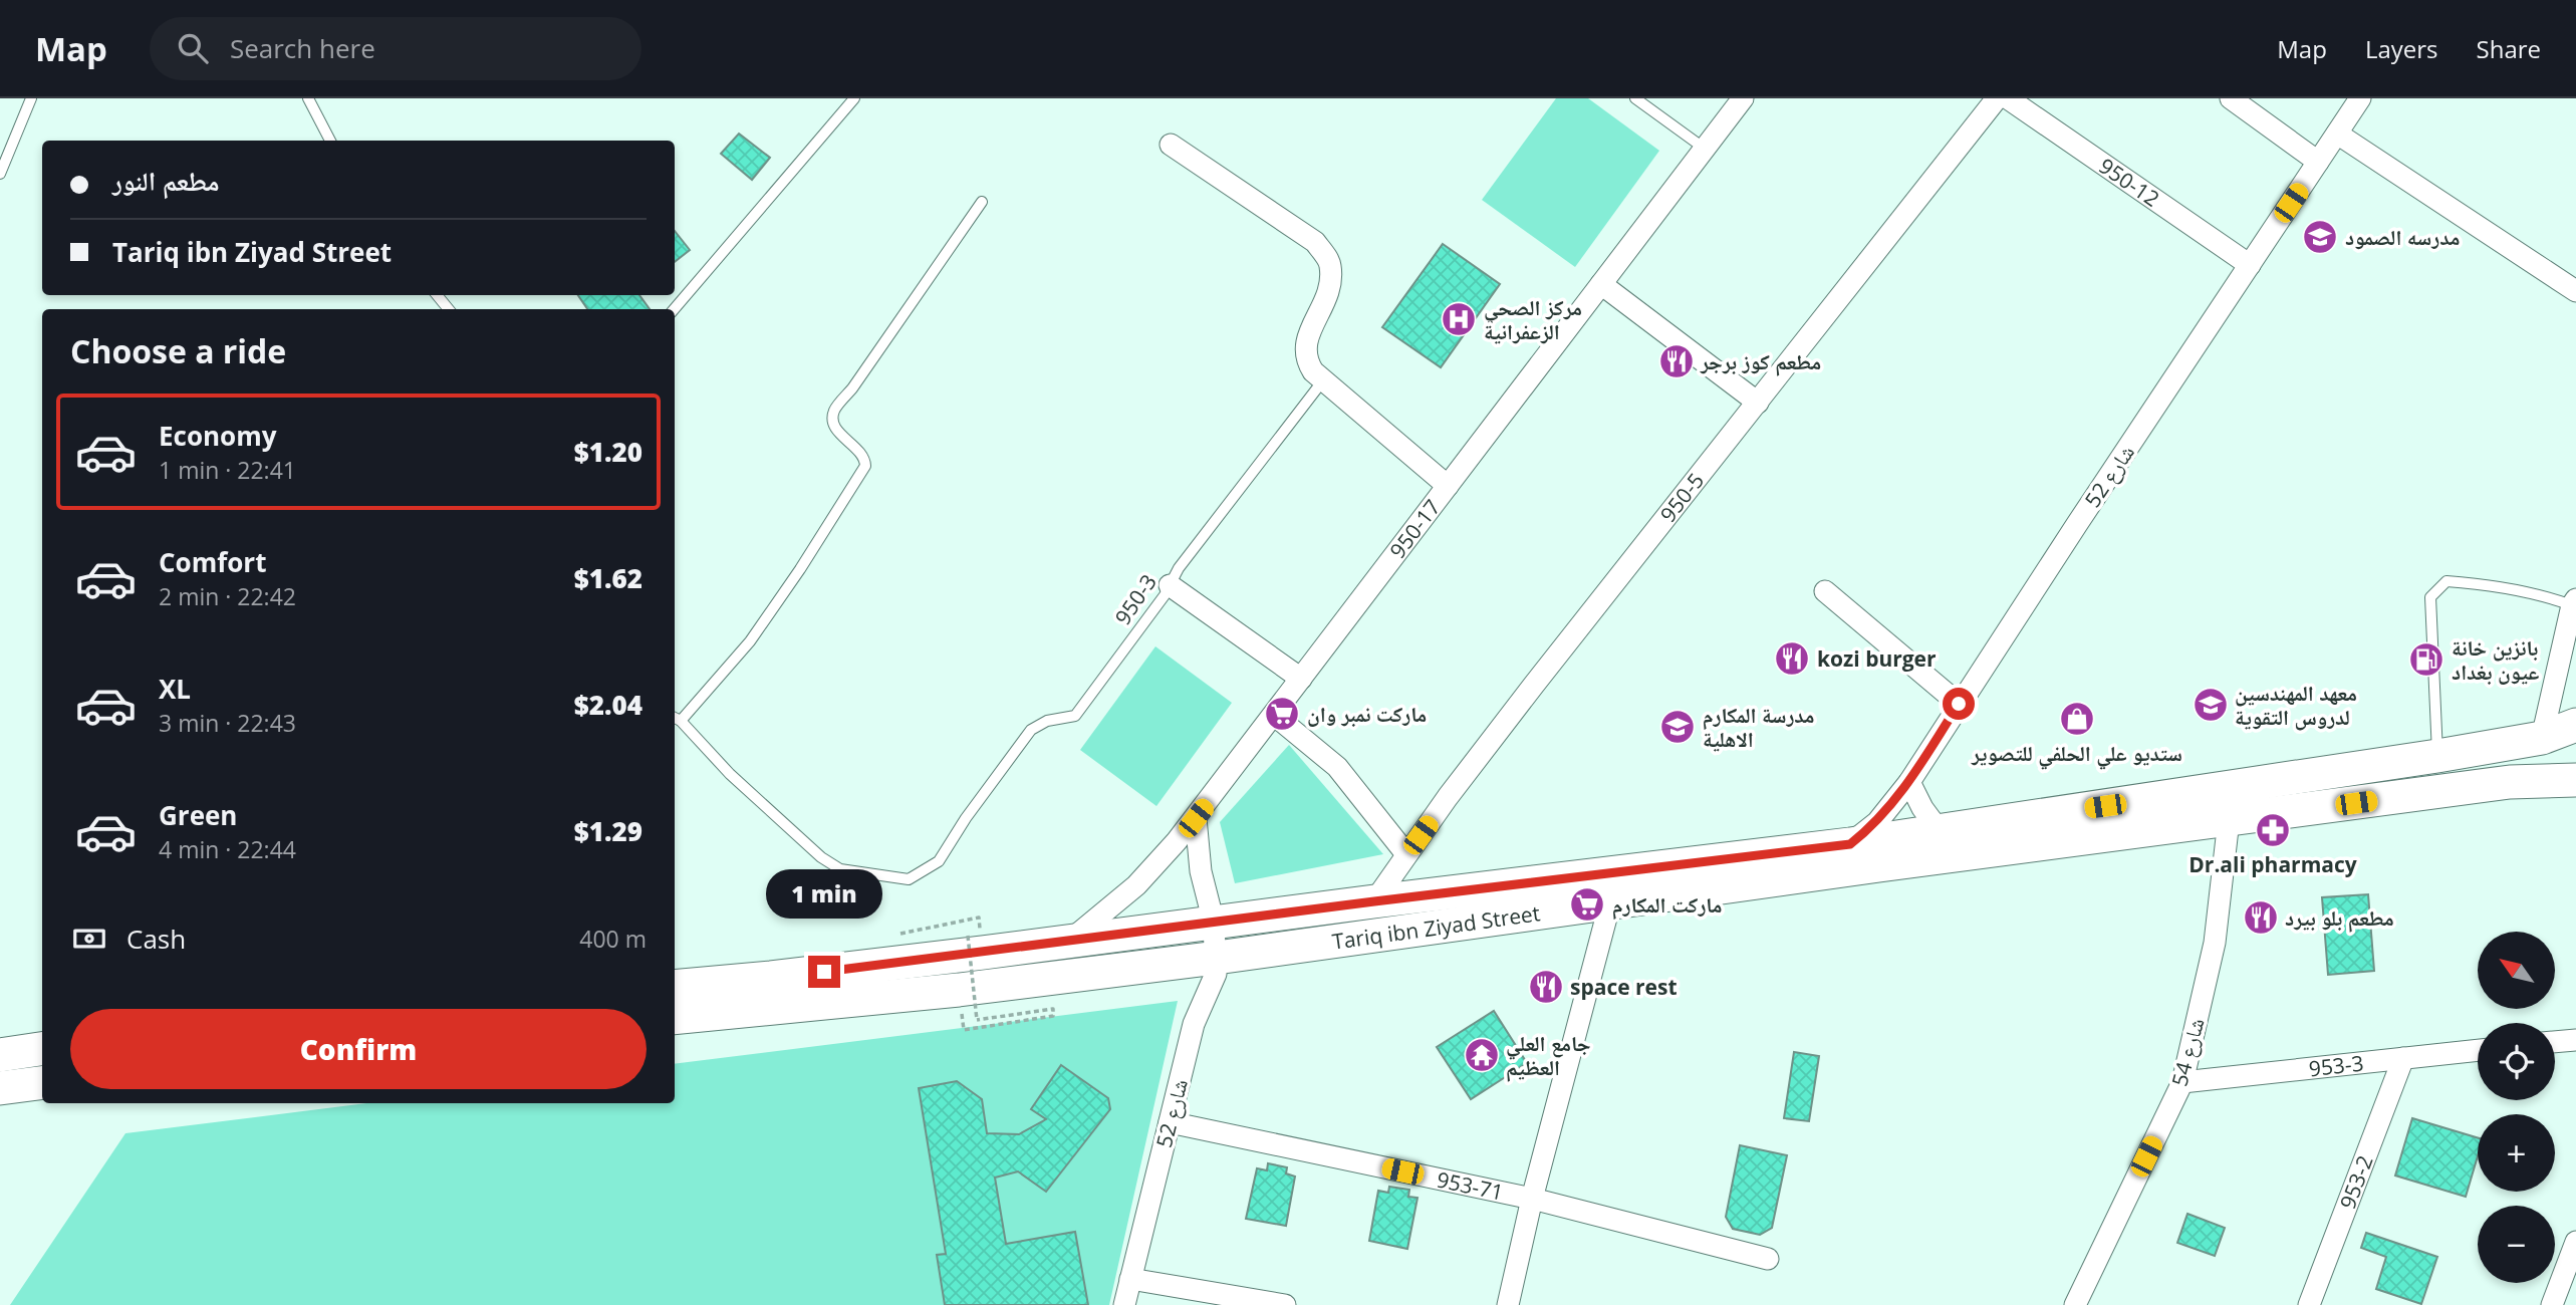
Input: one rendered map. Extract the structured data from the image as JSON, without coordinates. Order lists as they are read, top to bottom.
{
  "streets": {
    "main road": ["Tariq ibn Ziyad Street"],
    "street": [
      "950-12",
      "شارع 52",
      "950-5",
      "950-17",
      "شارع 54",
      "953-3",
      "953-2",
      "953-71"
    ],
    "lane": ["950-3"]
  },
  "crossings": [
    ["950-12", "شارع 52"],
    ["شارع 52", "950-17"],
    ["شارع 52", "Tariq ibn Ziyad Street"],
    ["شارع 52", "953-71"],
    ["950-5", "Tariq ibn Ziyad Street"],
    ["950-17", "Tariq ibn Ziyad Street"],
    ["Tariq ibn Ziyad Street", "شارع 54"],
    ["شارع 54", "953-3"],
    ["953-3", "953-2"]
  ],
  "places": {
    "school or university": ["مدرسه الصمود", "معهد المهندسين لدروس التقوية", "مدرسة المكارم الاهلية"],
    "hospital": ["مركز الصحي الزعفرانية"],
    "restaurant": [
      "مطعم كوز برجر",
      "kozi burger",
      "مطعم بلو بيرد",
      "space rest"
    ],
    "fuel station": ["بانزين خانة عيون بغداد"],
    "supermarket": ["ماركت نمبر وان", "ماركت المكارم"],
    "shop": ["ستديو علي الحلفي للتصوير"],
    "pharmacy": ["Dr.ali pharmacy"],
    "temple": ["جامع العلي العظيم"]
  },
  "north": "top left",
  "page": {
    "header": "Map",
    "search": "Search here",
    "nav": ["Map", "Layers", "Share"],
    "banner": ["مطعم النور", "Tariq ibn Ziyad Street"],
    "heading": "Choose a ride",
    "list": [
      {
        "name": "Economy",
        "note": "1 min · 22:41",
        "value": "$1.20"
      },
      {
        "name": "Comfort",
        "note": "2 min · 22:42",
        "value": "$1.62"
      },
      {
        "name": "XL",
        "note": "3 min · 22:43",
        "value": "$2.04"
      },
      {
        "name": "Green",
        "note": "4 min · 22:44",
        "value": "$1.29"
      }
    ],
    "bubble": "1 min",
    "pay": ["Cash", "400 m"],
    "map_buttons": ["+", "−"],
    "buttons": "Confirm"
  }
}
